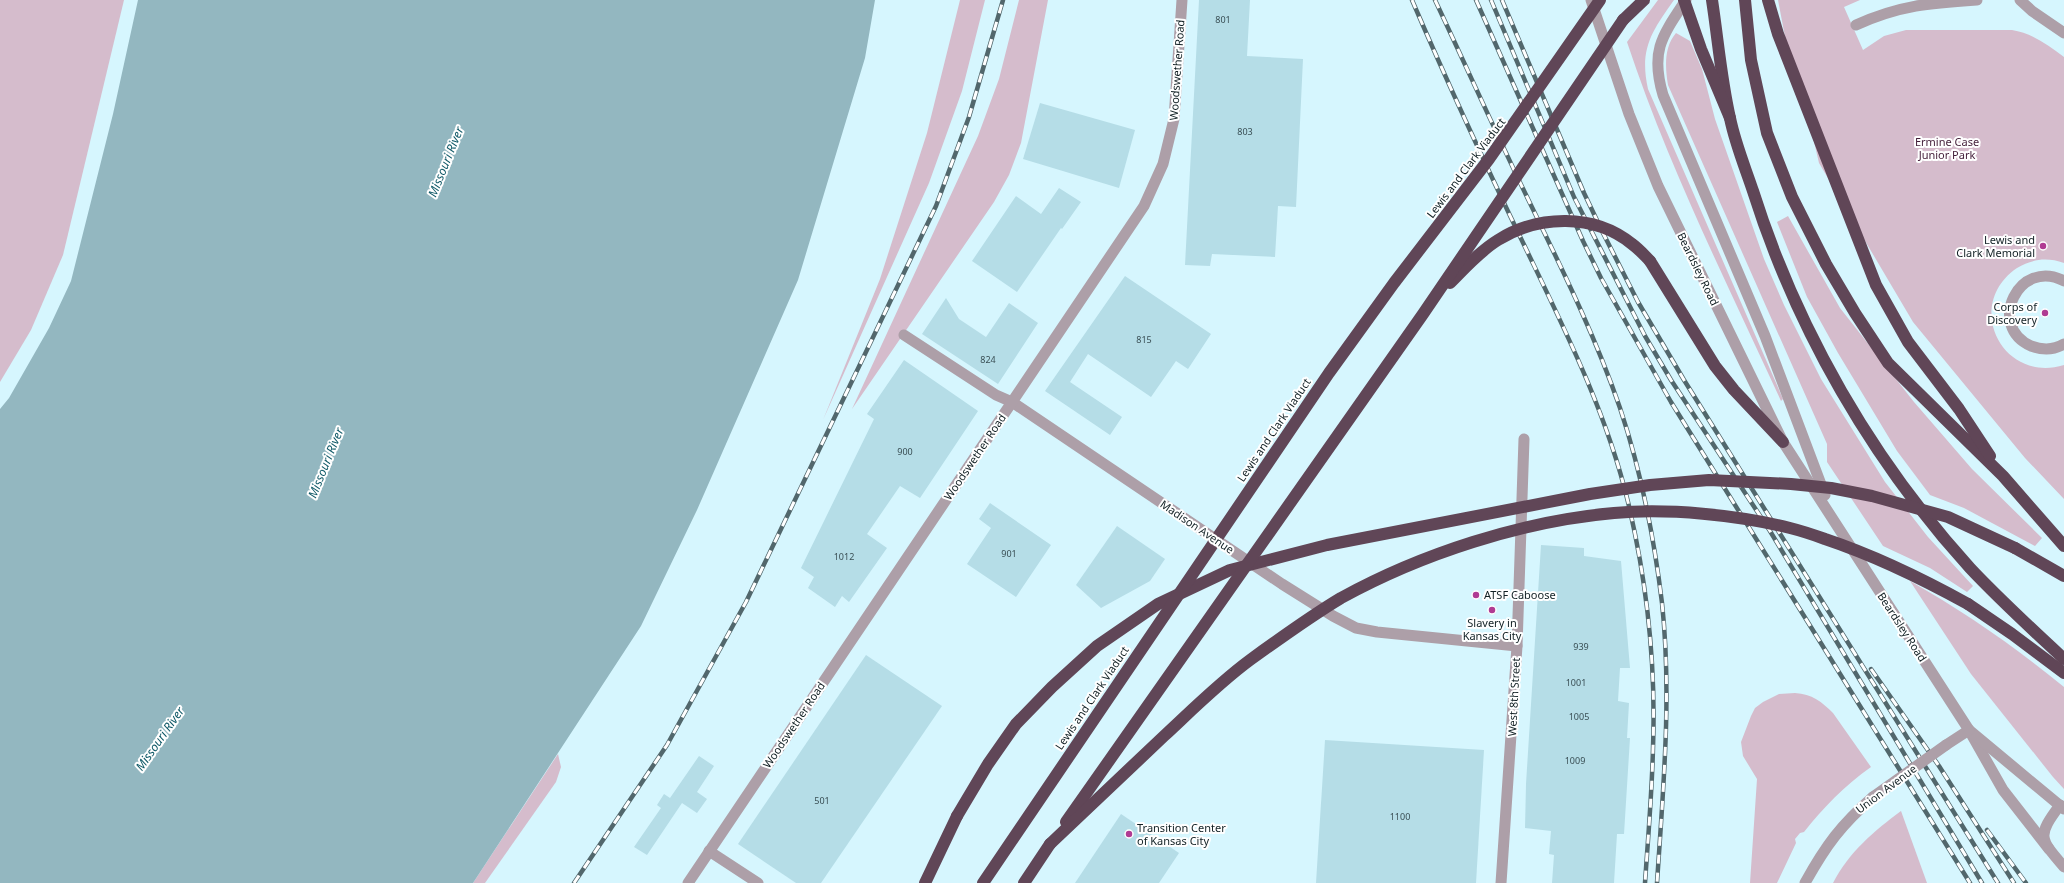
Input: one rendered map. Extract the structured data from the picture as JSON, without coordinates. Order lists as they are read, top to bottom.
{
  "streets": {
    "highway": ["Lewis and Clark Viaduct"],
    "street": [
      "Woodswether Road",
      "Beardsley Road",
      "Madison Avenue",
      "West 8th Street",
      "Union Avenue"
    ]
  },
  "crossings": [
    ["Woodswether Road", "Madison Avenue"],
    ["Beardsley Road", "Union Avenue"],
    ["Madison Avenue", "West 8th Street"]
  ],
  "water": ["Missouri River"],
  "parks": ["Ermine Case Junior Park"],
  "places": [
    "Lewis and Clark Memorial",
    "Corps of Discovery",
    "ATSF Caboose",
    "Slavery in Kansas City",
    "Transition Center of Kansas City"
  ],
  "house_numbers": [
    "801",
    "803",
    "815",
    "824",
    "900",
    "901",
    "1012",
    "939",
    "1001",
    "1005",
    "1009",
    "501",
    "1100"
  ]
}
